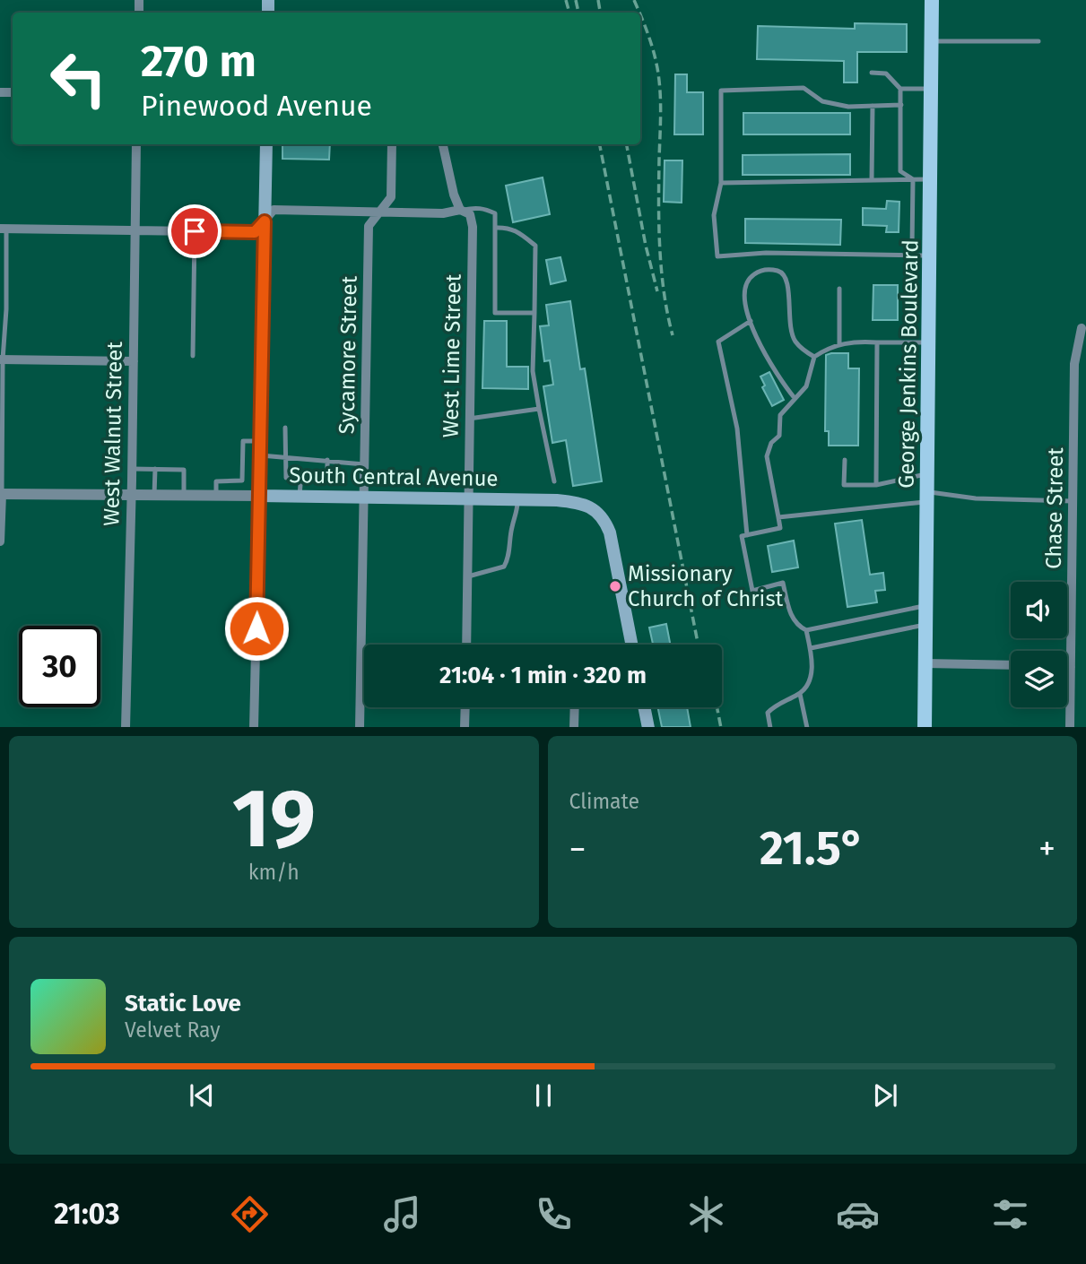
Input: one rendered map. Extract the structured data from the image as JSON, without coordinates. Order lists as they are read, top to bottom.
{
  "streets": {
    "main road": ["George Jenkins Boulevard", "South Central Avenue"],
    "street": [
      "Sycamore Street",
      "West Lime Street",
      "West Walnut Street",
      "Chase Street"
    ]
  },
  "crossings": [
    ["Sycamore Street", "South Central Avenue"],
    ["West Lime Street", "South Central Avenue"],
    ["West Walnut Street", "South Central Avenue"]
  ],
  "places": ["Missionary Church of Christ"],
  "page": {
    "turn": ["270 m", "Pinewood Avenue"],
    "limit": "30",
    "trip": "21:04 · 1 min · 320 m",
    "tile": [
      ["19", "km/h"],
      "Climate"
    ],
    "heat": ["−", "21.5°", "+"],
    "song": ["Static Love", "Velvet Ray"],
    "tabs": "21:03"
  }
}
